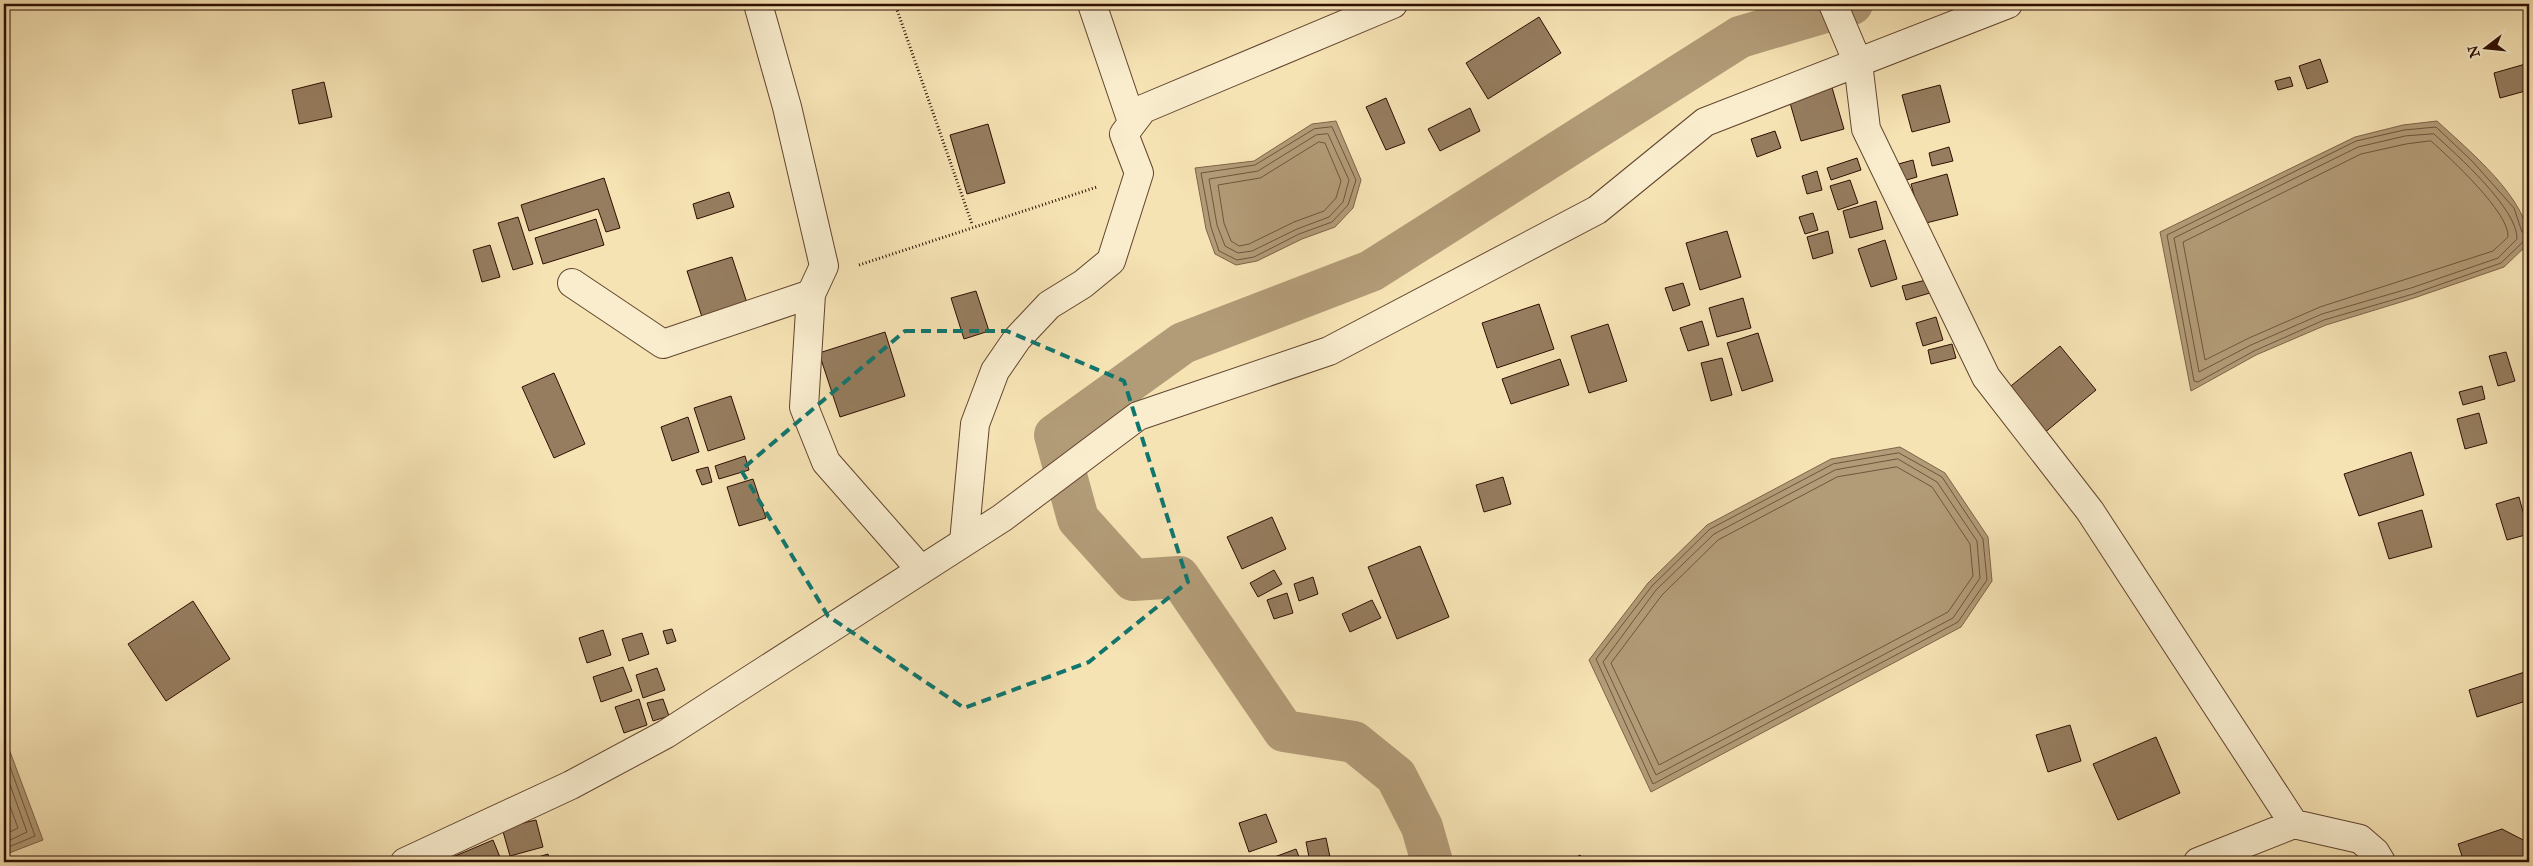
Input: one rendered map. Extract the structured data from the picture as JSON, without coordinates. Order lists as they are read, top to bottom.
{
  "north": "left"
}
